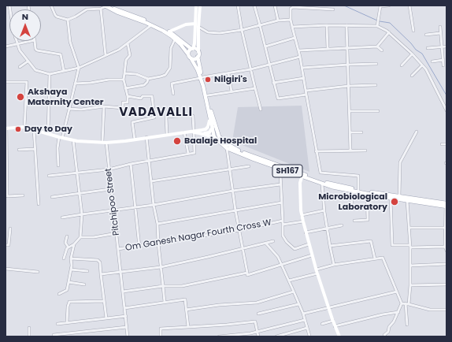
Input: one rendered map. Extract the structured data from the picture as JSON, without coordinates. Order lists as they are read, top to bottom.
{
  "streets": {
    "main road": ["SH167"],
    "street": ["Pitchipoo Street", "Om Ganesh Nagar Fourth Cross W"]
  },
  "crossings": [
    ["SH167", "Om Ganesh Nagar Fourth Cross W"],
    ["Pitchipoo Street", "Om Ganesh Nagar Fourth Cross W"]
  ],
  "districts": ["VADAVALLI"],
  "places": [
    "Nilgiri's",
    "Akshaya Maternity Center",
    "Day to Day",
    "Baalaje Hospital",
    "Microbiological Laboratory"
  ],
  "north": "top"
}
